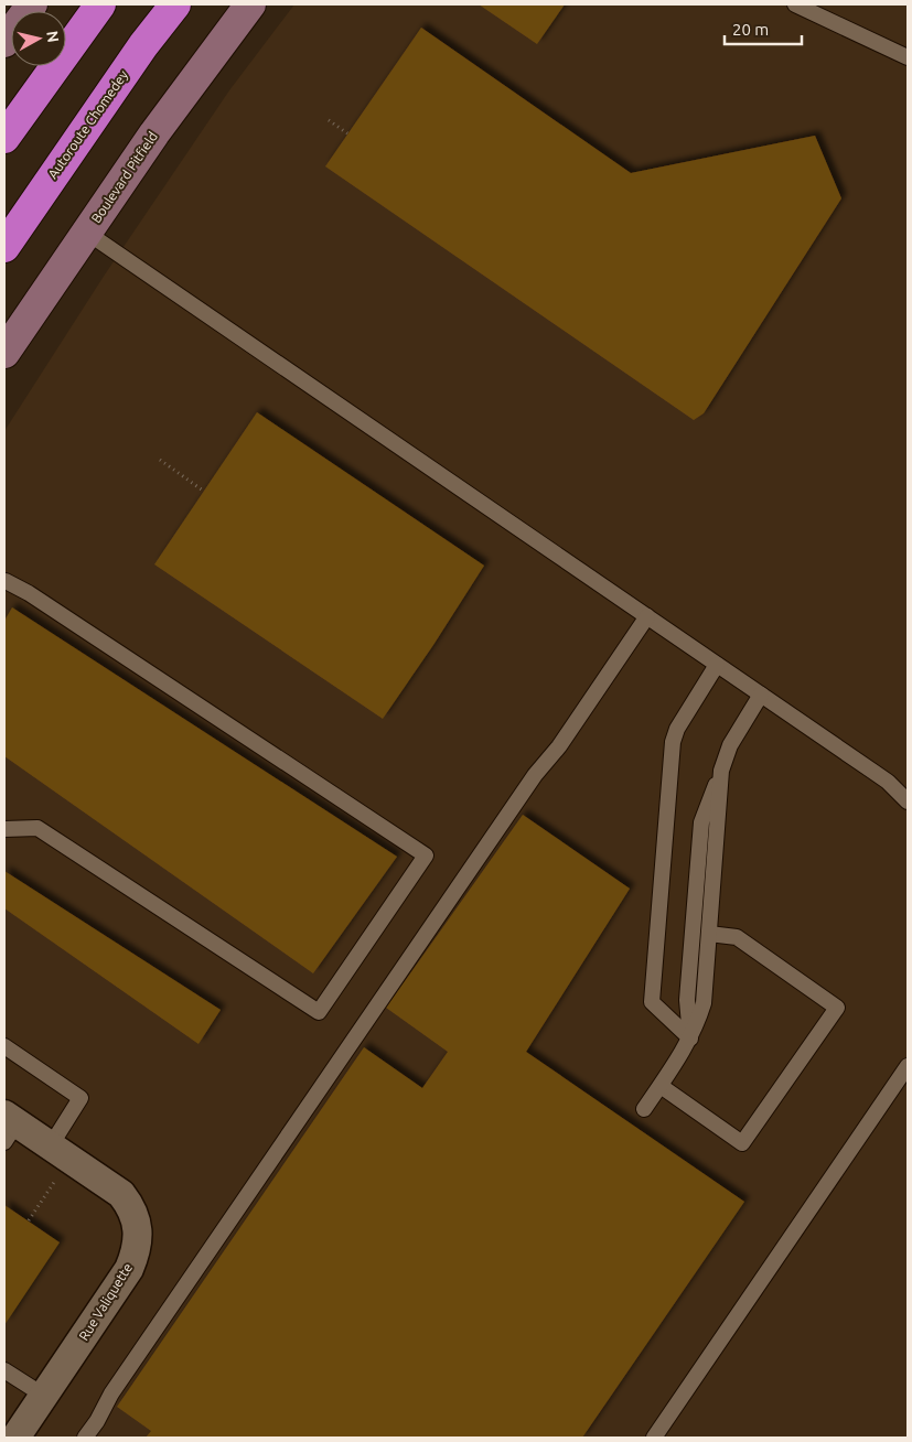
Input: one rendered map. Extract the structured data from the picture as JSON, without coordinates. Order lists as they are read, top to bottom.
{
  "streets": {
    "highway": ["Autoroute Chomedey"],
    "main road": ["Boulevard Pitfield"],
    "street": ["Rue Valiquette"]
  },
  "scale_bar": "20 m",
  "north": "right"
}
